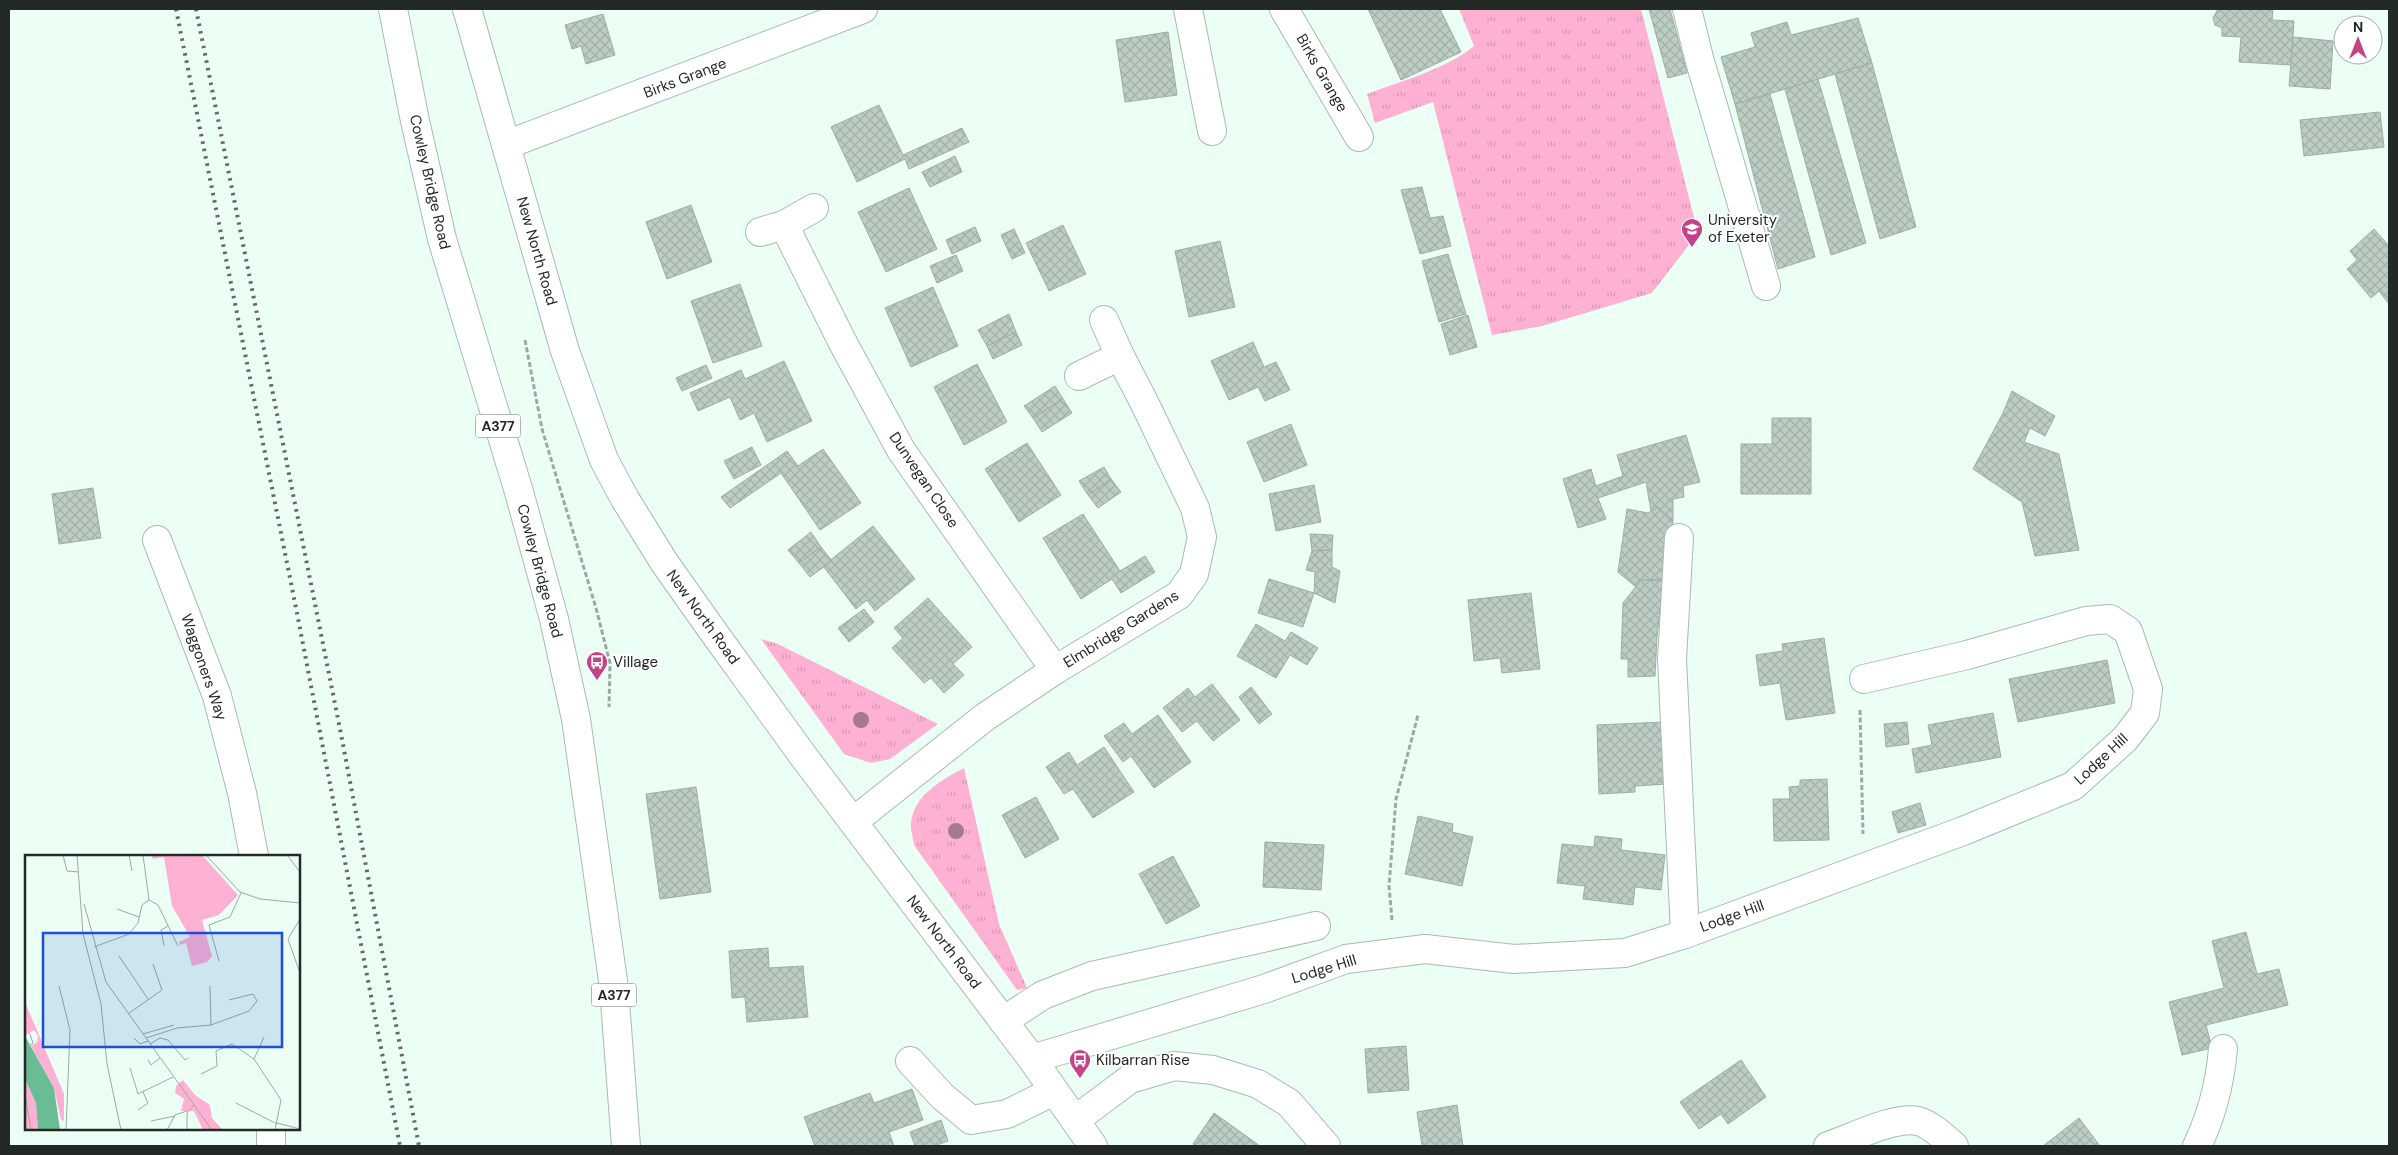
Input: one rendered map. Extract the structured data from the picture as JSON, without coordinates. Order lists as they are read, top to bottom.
{
  "streets": {
    "main road": [
      "Birks Grange",
      "Cowley Bridge Road",
      "New North Road",
      "A377",
      "Dunvegan Close",
      "Elmbridge Gardens",
      "Waggoners Way",
      "Lodge Hill"
    ]
  },
  "crossings": [
    ["Birks Grange", "New North Road"],
    ["New North Road", "Elmbridge Gardens"],
    ["New North Road", "Lodge Hill"],
    ["Dunvegan Close", "Elmbridge Gardens"]
  ],
  "places": {
    "school or university": ["University of Exeter"],
    "bus stop": ["Village", "Kilbarran Rise"]
  },
  "north": "top"
}
